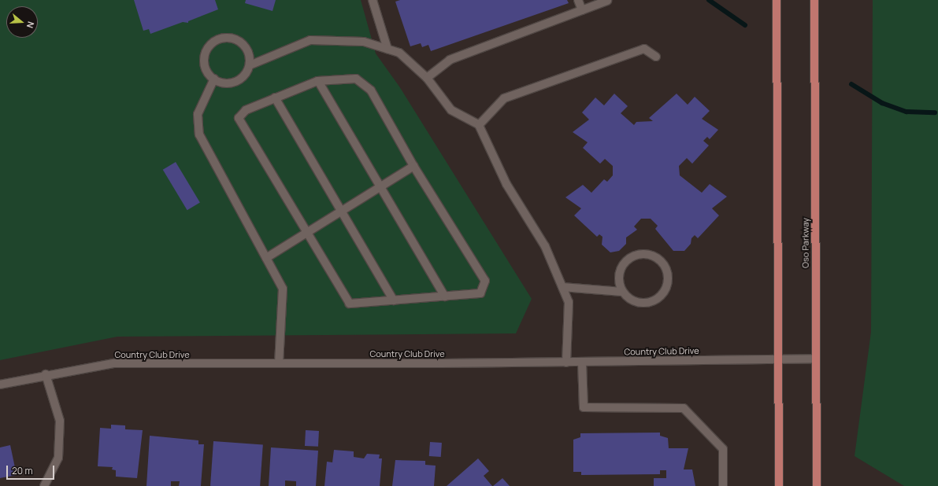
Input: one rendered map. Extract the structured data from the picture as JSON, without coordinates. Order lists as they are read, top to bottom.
{
  "streets": {
    "main road": ["Oso Parkway"],
    "street": ["Country Club Drive"]
  },
  "crossings": [
    ["Oso Parkway", "Country Club Drive"]
  ],
  "scale_bar": "20 m",
  "north": "right"
}
